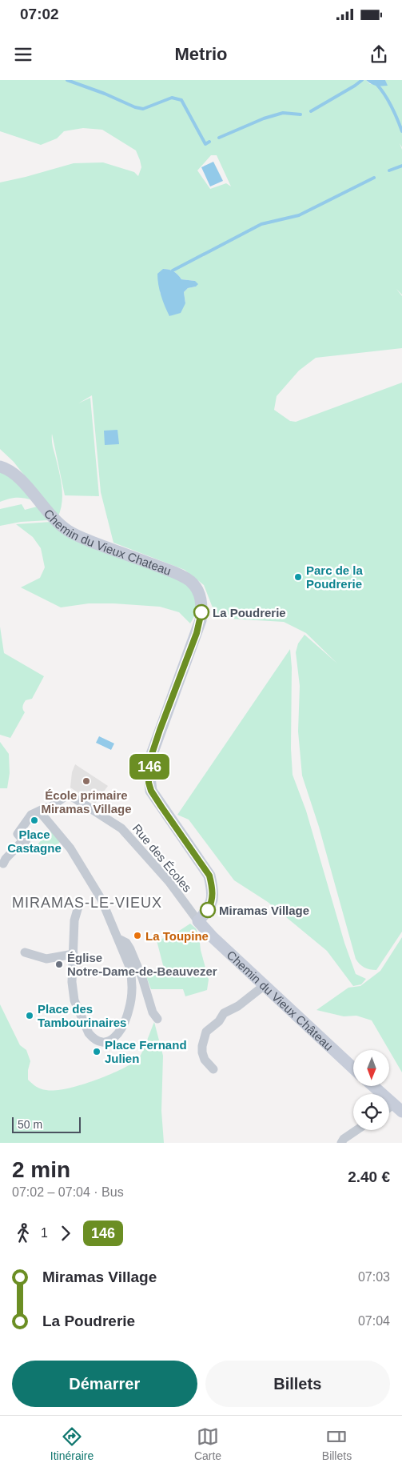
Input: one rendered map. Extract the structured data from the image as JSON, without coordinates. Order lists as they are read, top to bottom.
{
  "streets": {
    "street": ["Chemin du Vieux Chateau", "Rue des Écoles", "Chemin du Vieux Château"]
  },
  "crossings": [
    ["Chemin du Vieux Chateau", "Rue des Écoles"],
    ["Chemin du Vieux Chateau", "Chemin du Vieux Château"],
    ["Rue des Écoles", "Chemin du Vieux Château"]
  ],
  "districts": ["MIRAMAS-LE-VIEUX"],
  "places": [
    "Parc de la Poudrerie",
    "La Poudrerie",
    "École primaire Miramas Village",
    "Place Castagne",
    "Miramas Village",
    "La Toupine",
    "Église Notre-Dame-de-Beauvezer",
    "Place des Tambourinaires",
    "Place Fernand Julien"
  ],
  "lines": ["bus line 146"],
  "scale_bar": "50 m",
  "north": "bottom",
  "page": {
    "status": "07:02",
    "header": "Metrio",
    "on_map": "146",
    "scale": "50 m",
    "heading": ["2 min", "07:02 – 07:04 · Bus", "2.40 €"],
    "legs": ["1", "146"],
    "list": [
      {
        "name": "Miramas Village",
        "value": "07:03"
      },
      {
        "name": "La Poudrerie",
        "value": "07:04"
      }
    ],
    "buttons": ["Démarrer", "Billets"],
    "tabs": ["Itinéraire", "Carte", "Billets"]
  }
}
